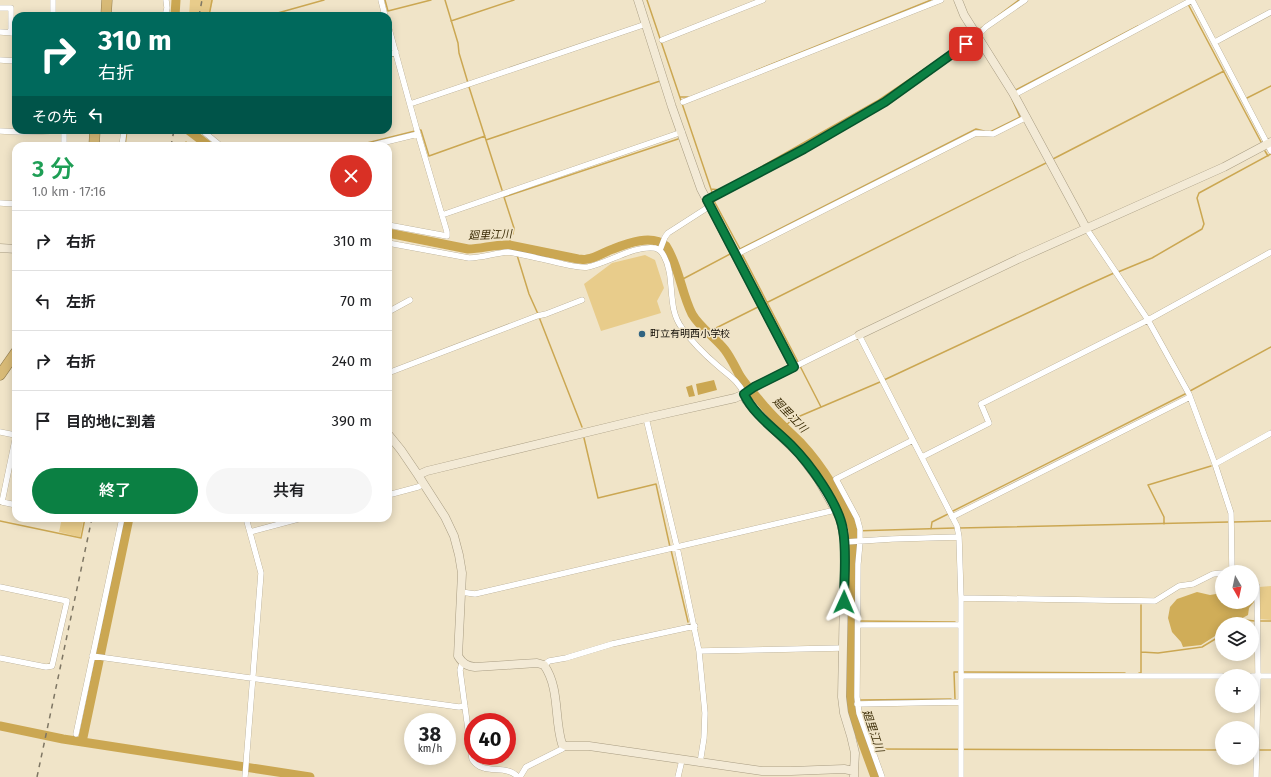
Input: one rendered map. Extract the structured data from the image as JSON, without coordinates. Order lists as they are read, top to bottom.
{
  "water": ["廻里江川"],
  "places": ["町立有明西小学校"],
  "north": "bottom",
  "page": {
    "turn": ["310 m", "右折"],
    "then": "その先",
    "heading": ["3 分", "1.0 km · 17:16"],
    "list": [
      {
        "name": "右折",
        "value": "310 m"
      },
      {
        "name": "左折",
        "value": "70 m"
      },
      {
        "name": "右折",
        "value": "240 m"
      },
      {
        "name": "目的地に到着",
        "value": "390 m"
      }
    ],
    "buttons": ["終了", "共有"],
    "map_buttons": ["+", "−"],
    "speed": "38 km/h",
    "limit": "40"
  }
}
